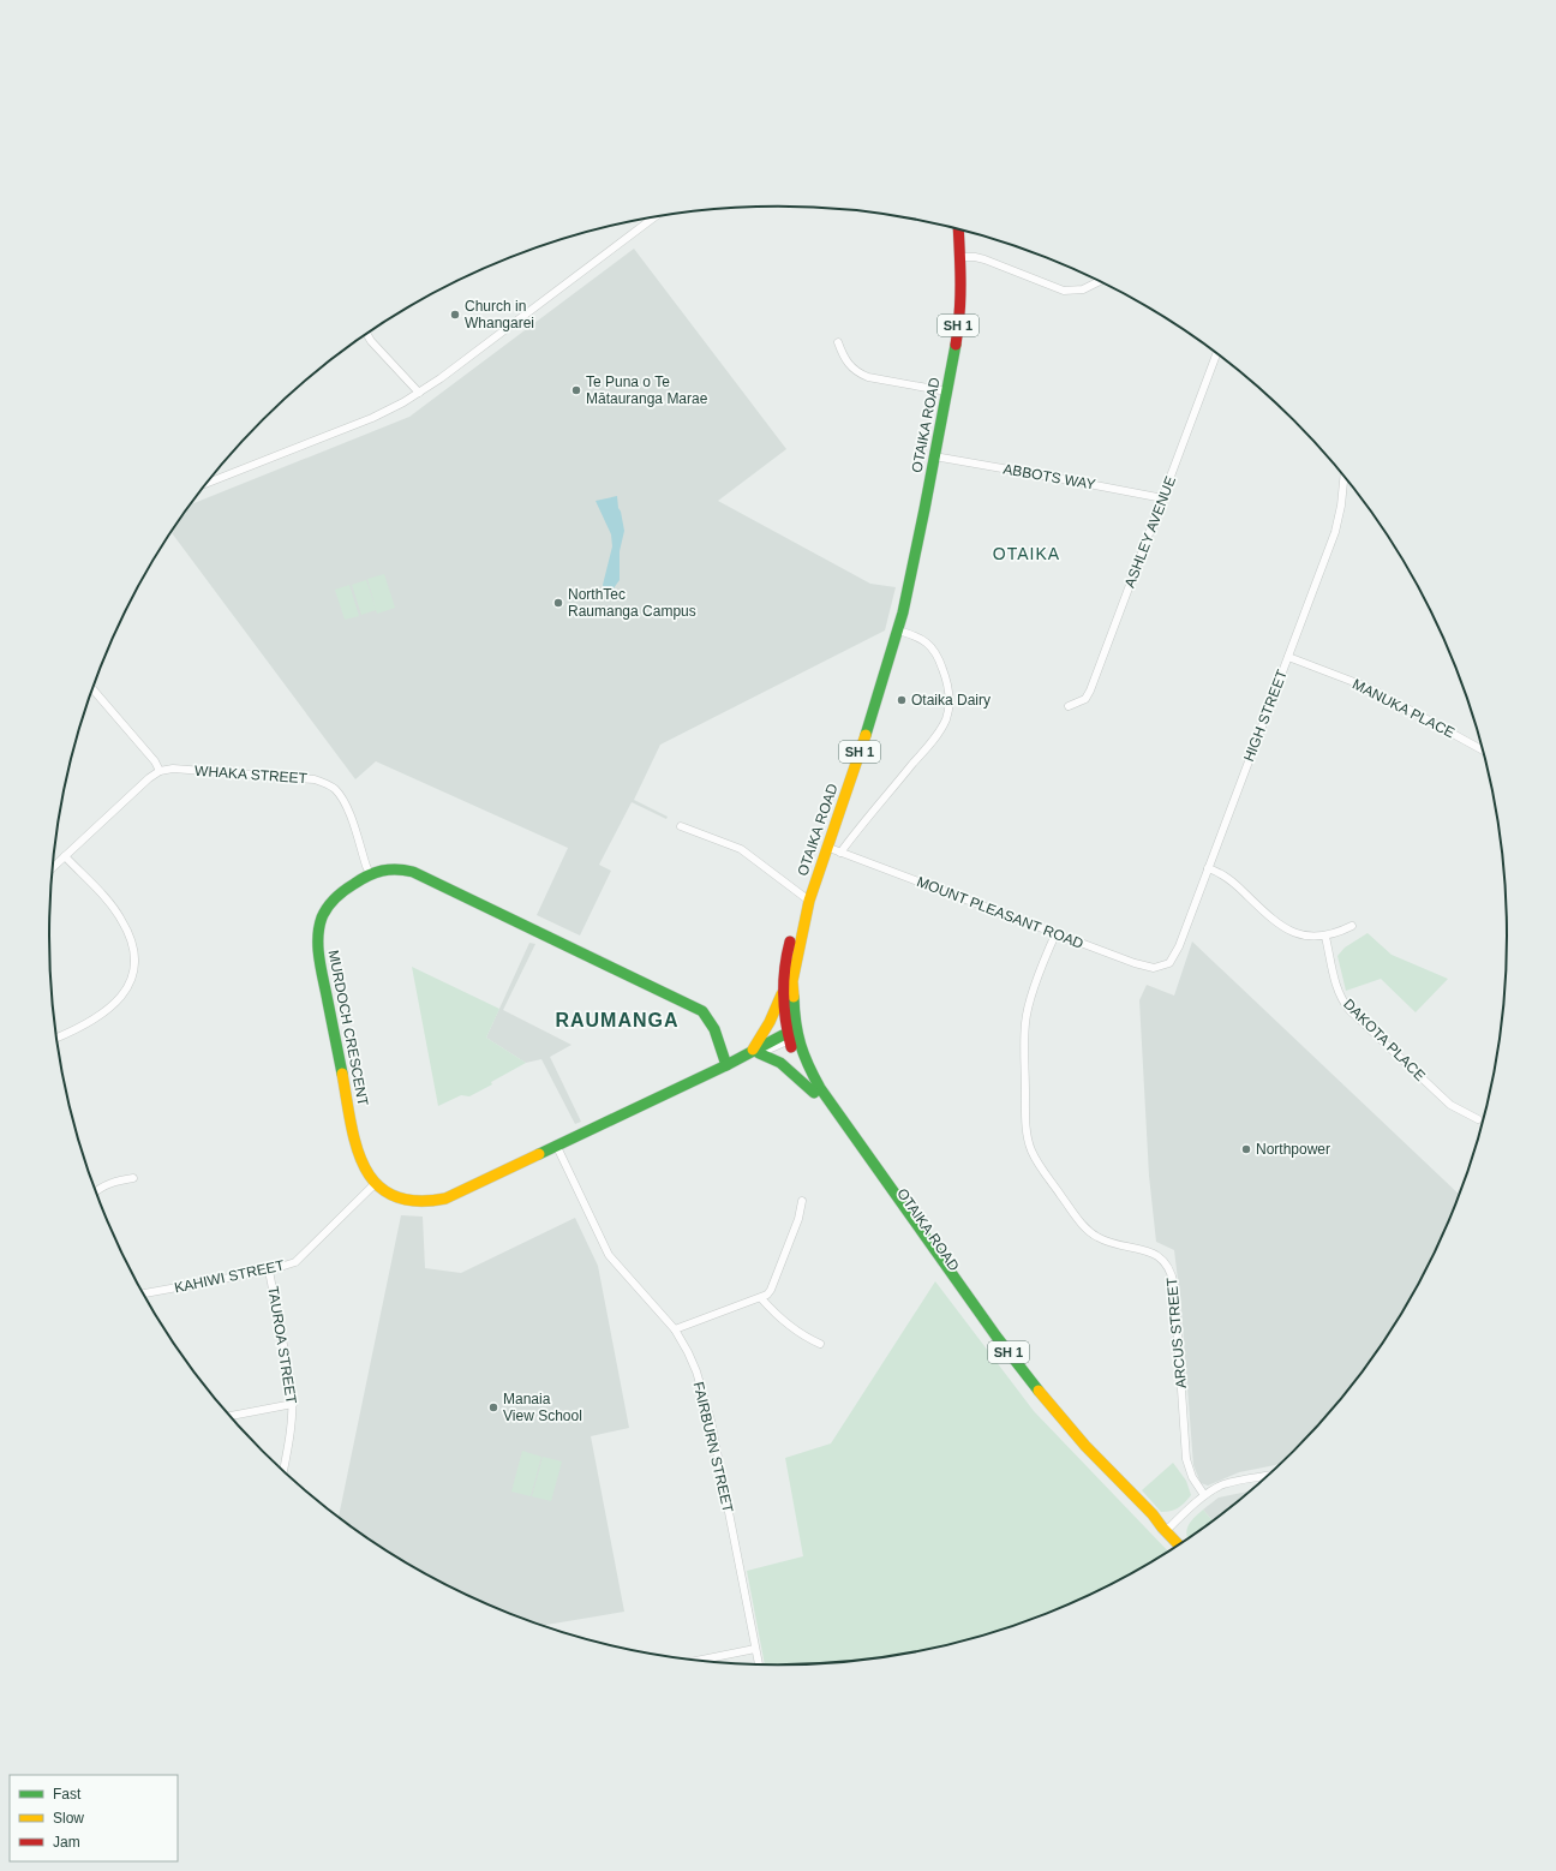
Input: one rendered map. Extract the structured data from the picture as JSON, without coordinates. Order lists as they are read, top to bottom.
{
  "streets": {
    "main road": ["SH 1", "OTAIKA ROAD", "MURDOCH CRESCENT"],
    "street": [
      "ABBOTS WAY",
      "ASHLEY AVENUE",
      "MANUKA PLACE",
      "HIGH STREET",
      "WHAKA STREET",
      "MOUNT PLEASANT ROAD",
      "DAKOTA PLACE",
      "KAHIWI STREET",
      "ARCUS STREET",
      "TAUROA STREET",
      "FAIRBURN STREET"
    ]
  },
  "crossings": [
    ["OTAIKA ROAD", "ABBOTS WAY"],
    ["OTAIKA ROAD", "MOUNT PLEASANT ROAD"],
    ["OTAIKA ROAD", "MURDOCH CRESCENT"],
    ["ABBOTS WAY", "ASHLEY AVENUE"],
    ["MANUKA PLACE", "HIGH STREET"],
    ["HIGH STREET", "MOUNT PLEASANT ROAD"],
    ["WHAKA STREET", "MURDOCH CRESCENT"],
    ["MOUNT PLEASANT ROAD", "ARCUS STREET"],
    ["MURDOCH CRESCENT", "KAHIWI STREET"],
    ["MURDOCH CRESCENT", "FAIRBURN STREET"],
    ["KAHIWI STREET", "TAUROA STREET"]
  ],
  "districts": ["OTAIKA", "RAUMANGA"],
  "places": [
    "Church in Whangarei",
    "Te Puna o Te Mātauranga Marae",
    "NorthTec Raumanga Campus",
    "Otaika Dairy",
    "Northpower",
    "Manaia View School"
  ],
  "legend": ["Fast", "Slow", "Jam"]
}
